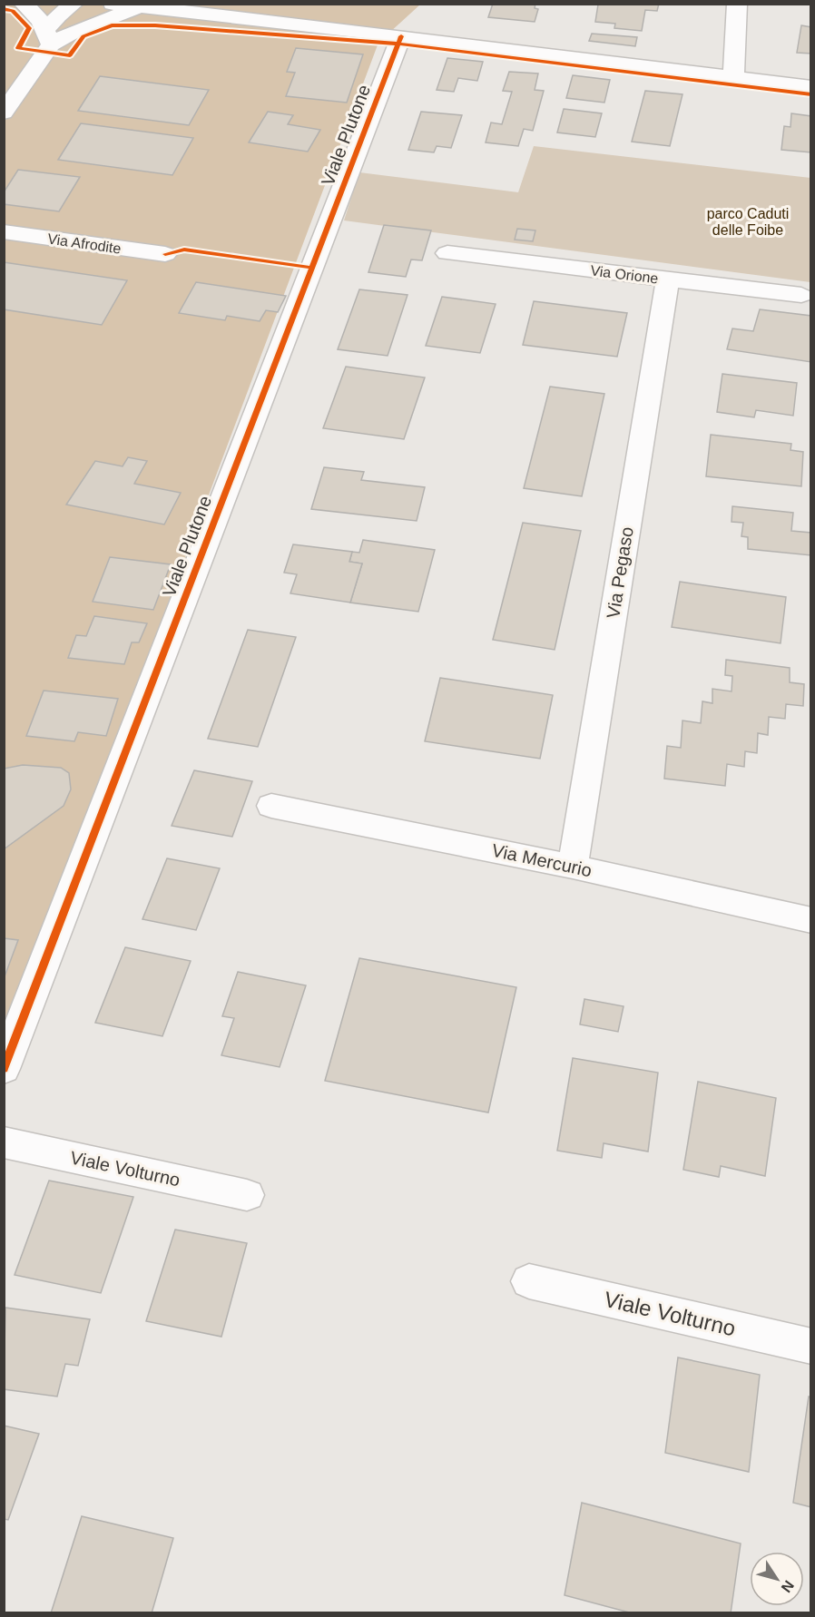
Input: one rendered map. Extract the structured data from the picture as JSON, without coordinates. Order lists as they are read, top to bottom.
{
  "streets": {
    "street": [
      "Viale Plutone",
      "Via Afrodite",
      "Via Orione",
      "Via Pegaso",
      "Via Mercurio",
      "Viale Volturno"
    ]
  },
  "crossings": [
    ["Via Orione", "Via Pegaso"],
    ["Via Pegaso", "Via Mercurio"]
  ],
  "parks": ["parco Caduti delle Foibe"],
  "north": "bottom right"
}
